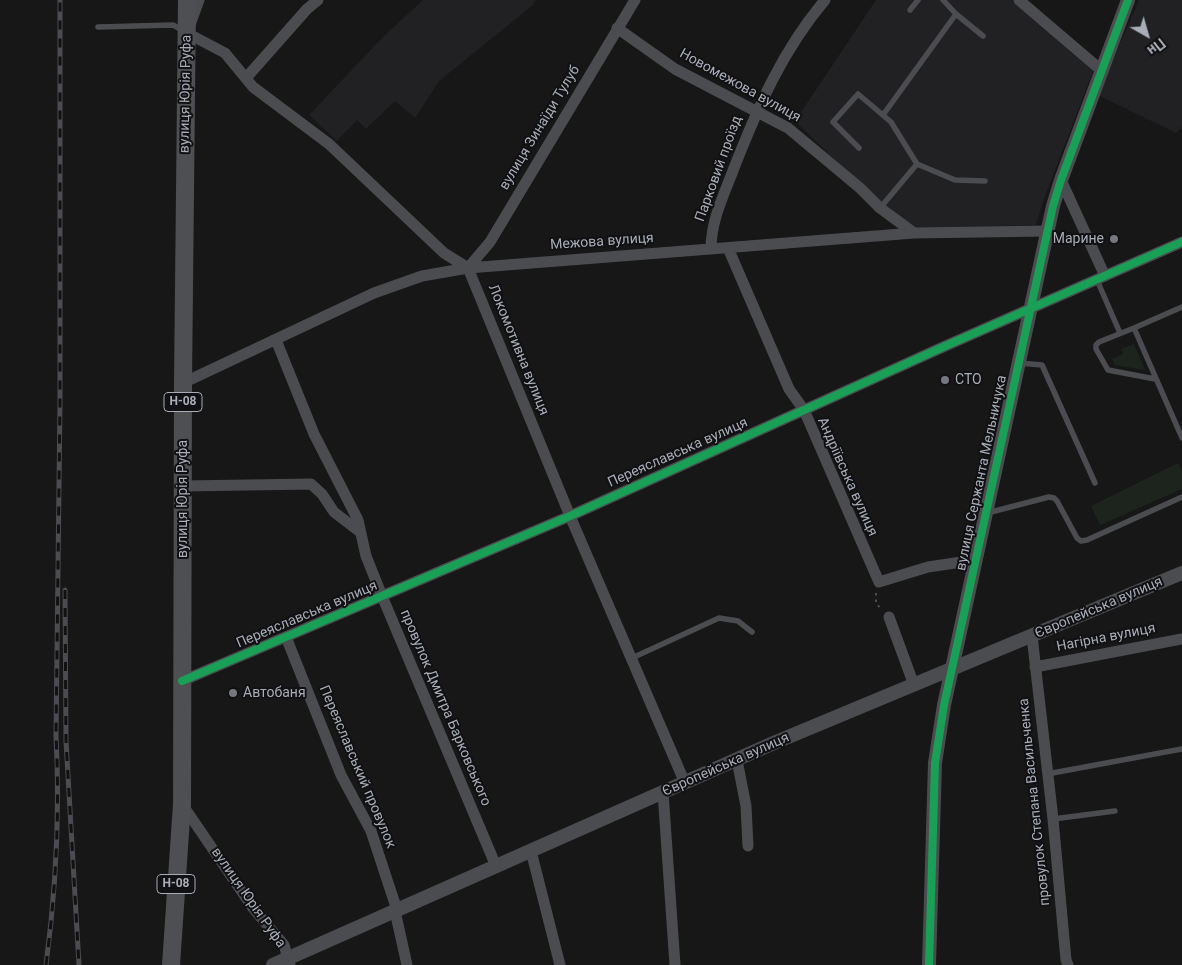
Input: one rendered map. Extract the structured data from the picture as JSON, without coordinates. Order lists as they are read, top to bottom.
{
  "streets": {
    "main road": ["вулиця Юрія Руфа", "Н-08"],
    "street": [
      "Новомежова вулиця",
      "вулиця Зинаїди Тулуб",
      "Парковий проїзд",
      "Межова вулиця",
      "Локомотивна вулиця",
      "Переяславська вулиця",
      "вулиця Сержанта Мельничука",
      "Андріївська вулиця",
      "Європейська вулиця",
      "Нагірна вулиця",
      "провулок Дмитра Барковського",
      "Переяславський провулок",
      "провулок Степана Васильченка"
    ]
  },
  "crossings": [
    ["Новомежова вулиця", "вулиця Зинаїди Тулуб"],
    ["Новомежова вулиця", "Парковий проїзд"],
    ["Новомежова вулиця", "Межова вулиця"],
    ["вулиця Юрія Руфа", "Межова вулиця"],
    ["вулиця Юрія Руфа", "Н-08"],
    ["вулиця Юрія Руфа", "Переяславська вулиця"],
    ["вулиця Юрія Руфа", "Європейська вулиця"],
    ["вулиця Зинаїди Тулуб", "Межова вулиця"],
    ["вулиця Зинаїди Тулуб", "Локомотивна вулиця"],
    ["Парковий проїзд", "Межова вулиця"],
    ["Межова вулиця", "Локомотивна вулиця"],
    ["Межова вулиця", "вулиця Сержанта Мельничука"],
    ["Межова вулиця", "Андріївська вулиця"],
    ["Межова вулиця", "провулок Дмитра Барковського"],
    ["Локомотивна вулиця", "Переяславська вулиця"],
    ["Локомотивна вулиця", "Європейська вулиця"],
    ["Переяславська вулиця", "вулиця Сержанта Мельничука"],
    ["Переяславська вулиця", "Андріївська вулиця"],
    ["Переяславська вулиця", "провулок Дмитра Барковського"],
    ["Переяславська вулиця", "Переяславський провулок"],
    ["вулиця Сержанта Мельничука", "Європейська вулиця"],
    ["Європейська вулиця", "провулок Дмитра Барковського"],
    ["Європейська вулиця", "Переяславський провулок"],
    ["Європейська вулиця", "провулок Степана Васильченка"],
    ["Нагірна вулиця", "провулок Степана Васильченка"]
  ],
  "places": ["Марине", "СТО", "Автобаня"],
  "north": "bottom right"
}
